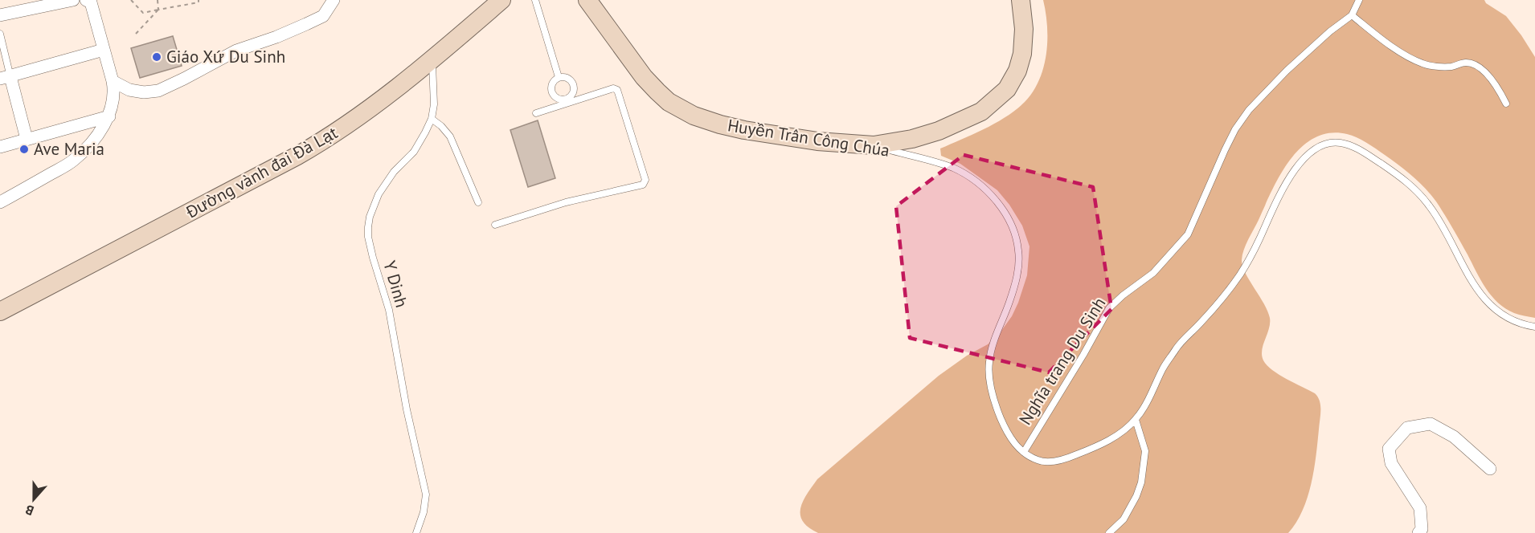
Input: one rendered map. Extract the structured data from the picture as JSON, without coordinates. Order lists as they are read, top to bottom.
{
  "streets": {
    "main road": ["Huyền Trân Công Chúa", "Đường vành đai Đà Lạt"],
    "lane": ["Y Dinh", "Nghĩa trang Du Sinh"]
  },
  "crossings": [
    ["Huyền Trân Công Chúa", "Nghĩa trang Du Sinh"],
    ["Đường vành đai Đà Lạt", "Y Dinh"]
  ],
  "places": ["Giáo Xứ Du Sinh", "Ave Maria"],
  "north": "bottom"
}
